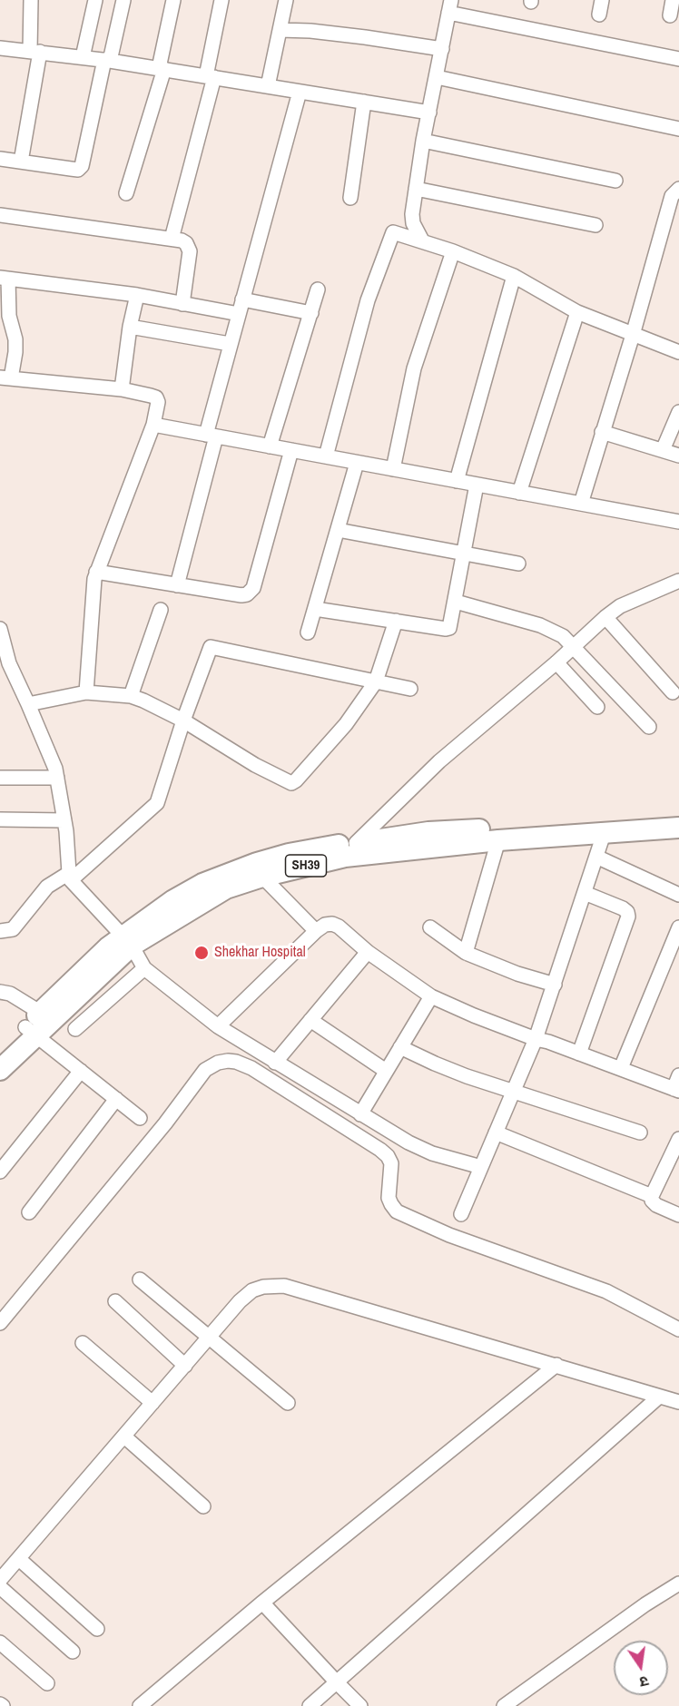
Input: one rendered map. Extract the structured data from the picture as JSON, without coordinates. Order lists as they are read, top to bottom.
{
  "streets": {
    "main road": ["SH39"]
  },
  "places": ["Shekhar Hospital"],
  "north": "bottom"
}
